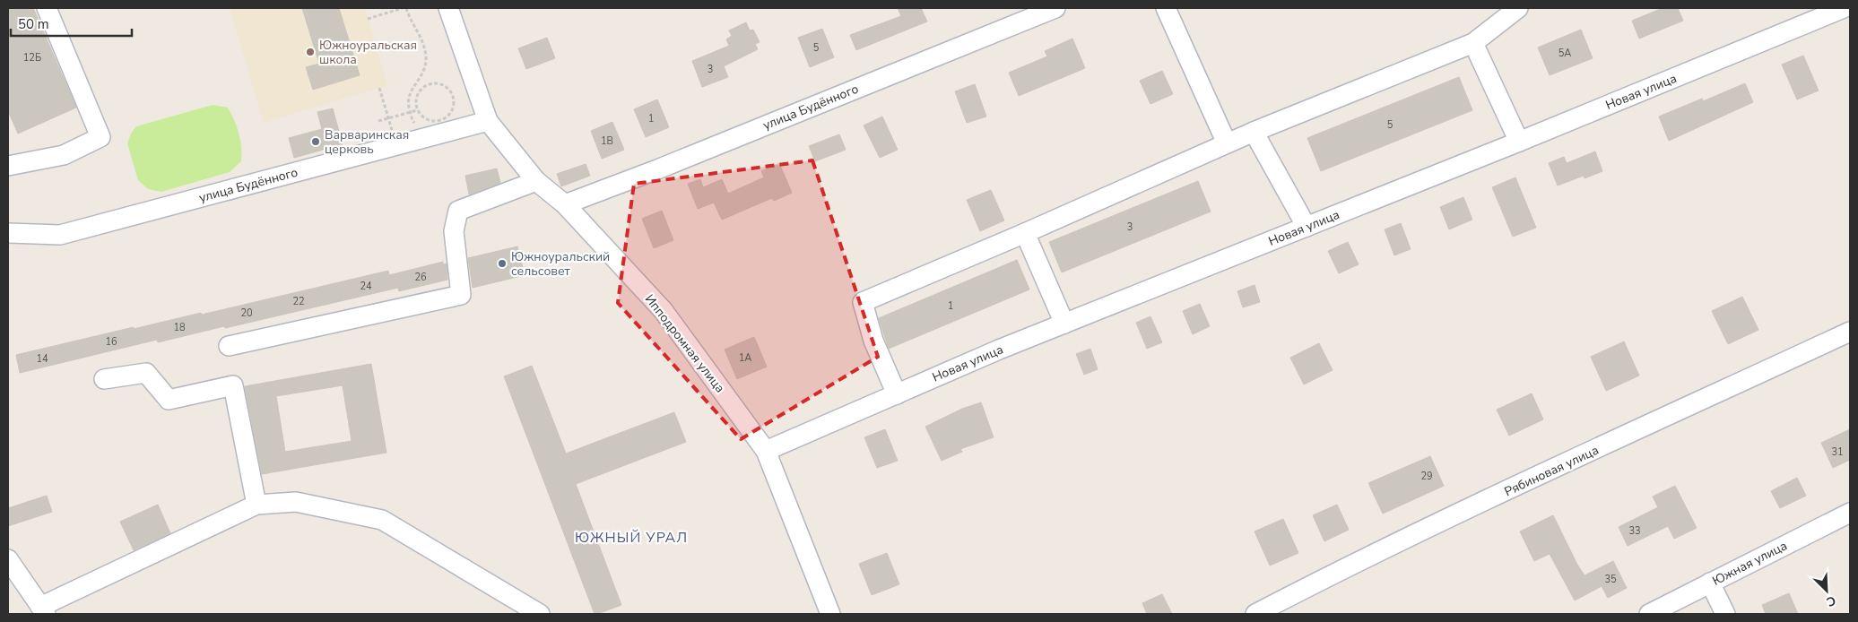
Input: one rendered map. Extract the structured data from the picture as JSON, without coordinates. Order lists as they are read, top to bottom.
{
  "streets": {
    "street": [
      "Новая улица",
      "улица Будённого",
      "Ипподромная улица",
      "Рябиновая улица",
      "Южная улица"
    ]
  },
  "crossings": [
    ["Новая улица", "Ипподромная улица"],
    ["улица Будённого", "Ипподромная улица"]
  ],
  "districts": ["ЮЖНЫЙ УРАЛ"],
  "places": ["Южноуральская школа", "Варваринская церковь", "Южноуральский сельсовет"],
  "house_numbers": [
    "5",
    "5А",
    "12Б",
    "3",
    "1",
    "5",
    "1В",
    "3",
    "26",
    "24",
    "22",
    "1",
    "20",
    "18",
    "16",
    "1А",
    "14",
    "31",
    "29",
    "33",
    "35"
  ],
  "scale_bar": "50 m",
  "north": "bottom right"
}
